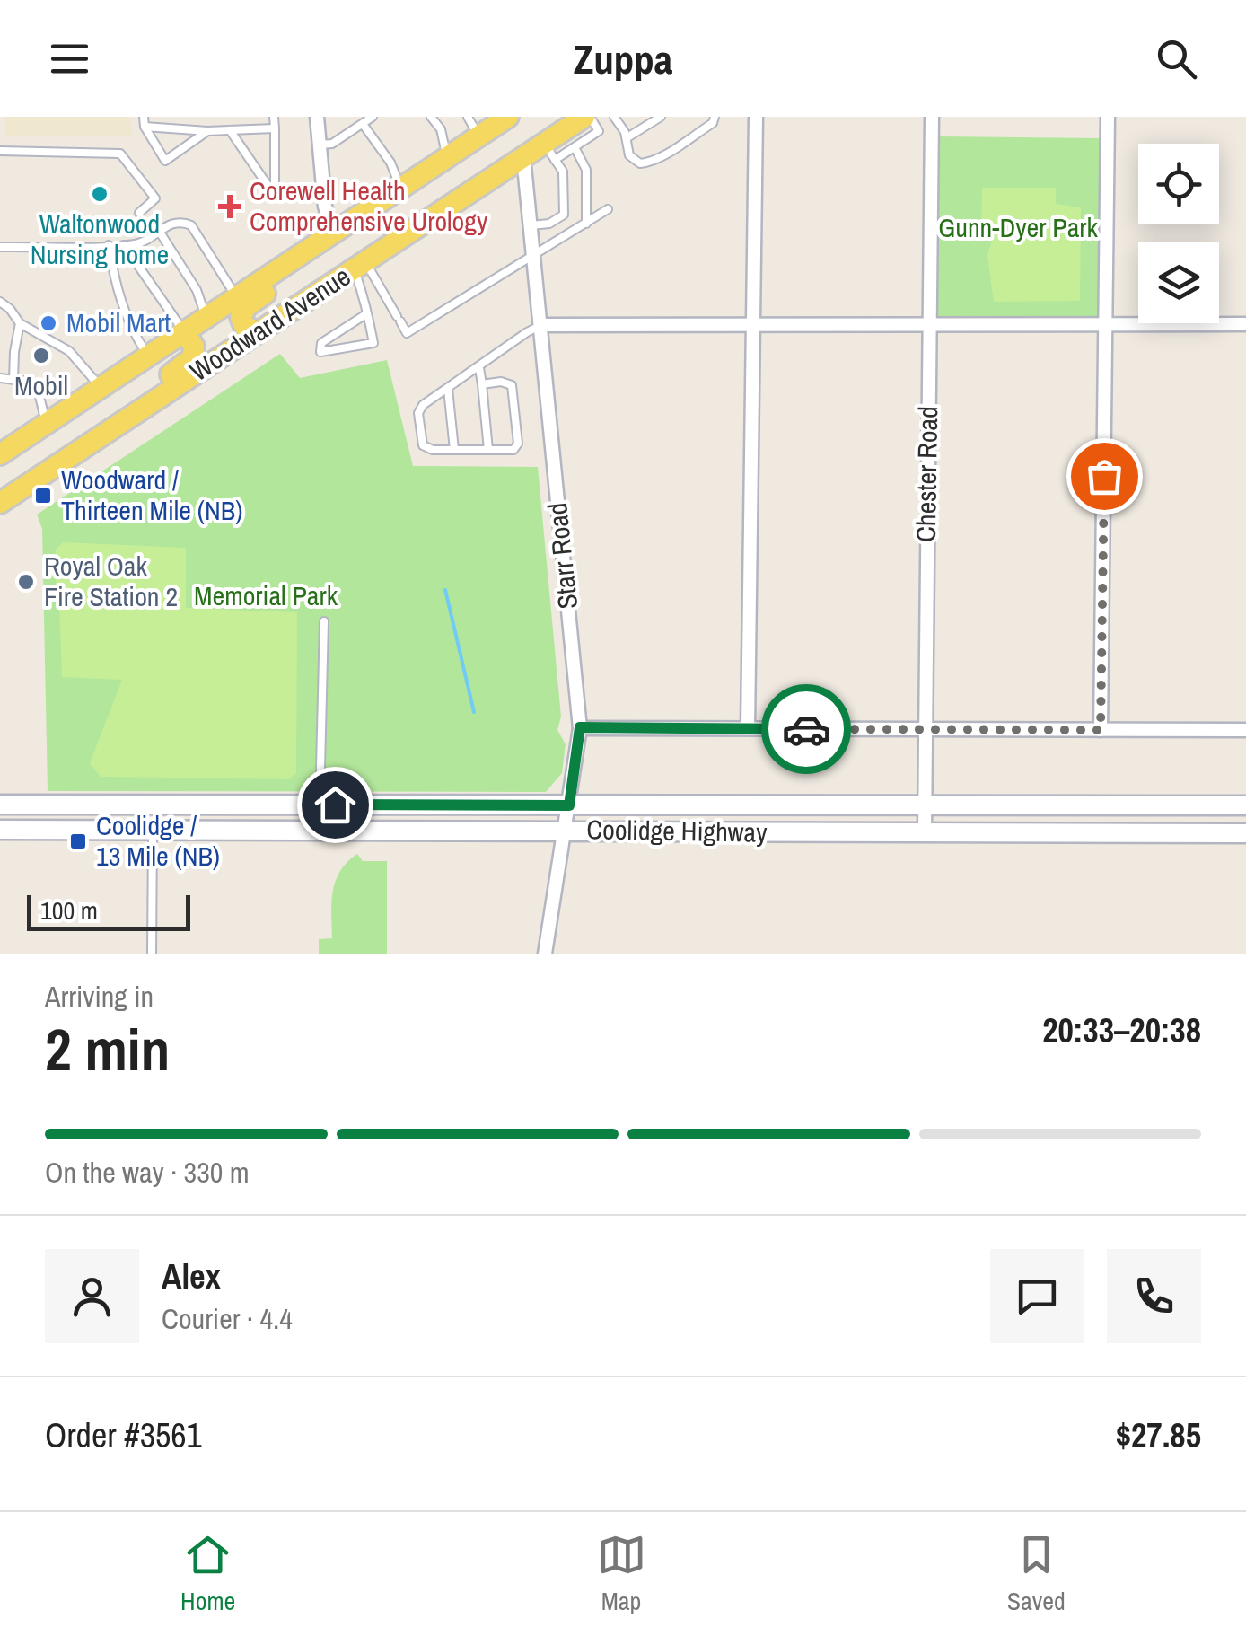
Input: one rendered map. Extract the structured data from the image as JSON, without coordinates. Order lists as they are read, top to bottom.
{
  "streets": {
    "main road": ["Woodward Avenue", "Coolidge Highway"],
    "street": ["Chester Road", "Starr Road"]
  },
  "crossings": [
    ["Woodward Avenue", "Starr Road"],
    ["Chester Road", "Coolidge Highway"],
    ["Starr Road", "Coolidge Highway"]
  ],
  "parks": ["Gunn-Dyer Park", "Memorial Park"],
  "places": {
    "other": [
      "Waltonwood Nursing home",
      "Mobil Mart",
      "Mobil",
      "Royal Oak Fire Station 2"
    ],
    "health": ["Corewell Health Comprehensive Urology"],
    "transit": ["Woodward / Thirteen Mile (NB)", "Coolidge / 13 Mile (NB)"]
  },
  "scale_bar": "100 m",
  "page": {
    "header": "Zuppa",
    "scale": "100 m",
    "heading": ["2 min", "Arriving in", "20:33–20:38"],
    "panel": [
      "Alex",
      "Courier · 4.4",
      "Order #3561",
      "$27.85"
    ],
    "bar": "On the way · 330 m",
    "tabs": ["Home", "Map", "Saved"]
  }
}
